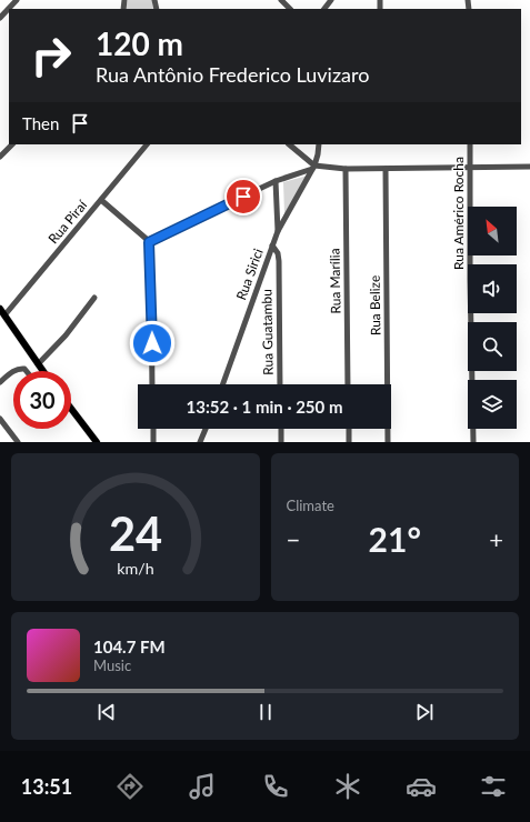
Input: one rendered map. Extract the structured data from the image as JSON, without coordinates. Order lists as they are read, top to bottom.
{
  "streets": {
    "street": [
      "Rua Américo Rocha",
      "Rua Piraí",
      "Rua Sirici",
      "Rua Marília",
      "Rua Belize",
      "Rua Guatambu"
    ]
  },
  "crossings": [
    ["Rua Sirici", "Rua Guatambu"]
  ],
  "north": "top left",
  "page": {
    "turn": ["120 m", "Rua Antônio Frederico Luvizaro"],
    "then": "Then",
    "limit": "30",
    "trip": "13:52 · 1 min · 250 m",
    "tile": "Climate",
    "heat": ["−", "21°", "+"],
    "song": ["104.7 FM", "Music"],
    "tabs": "13:51",
    "gauge": ["24", "km/h"]
  }
}
